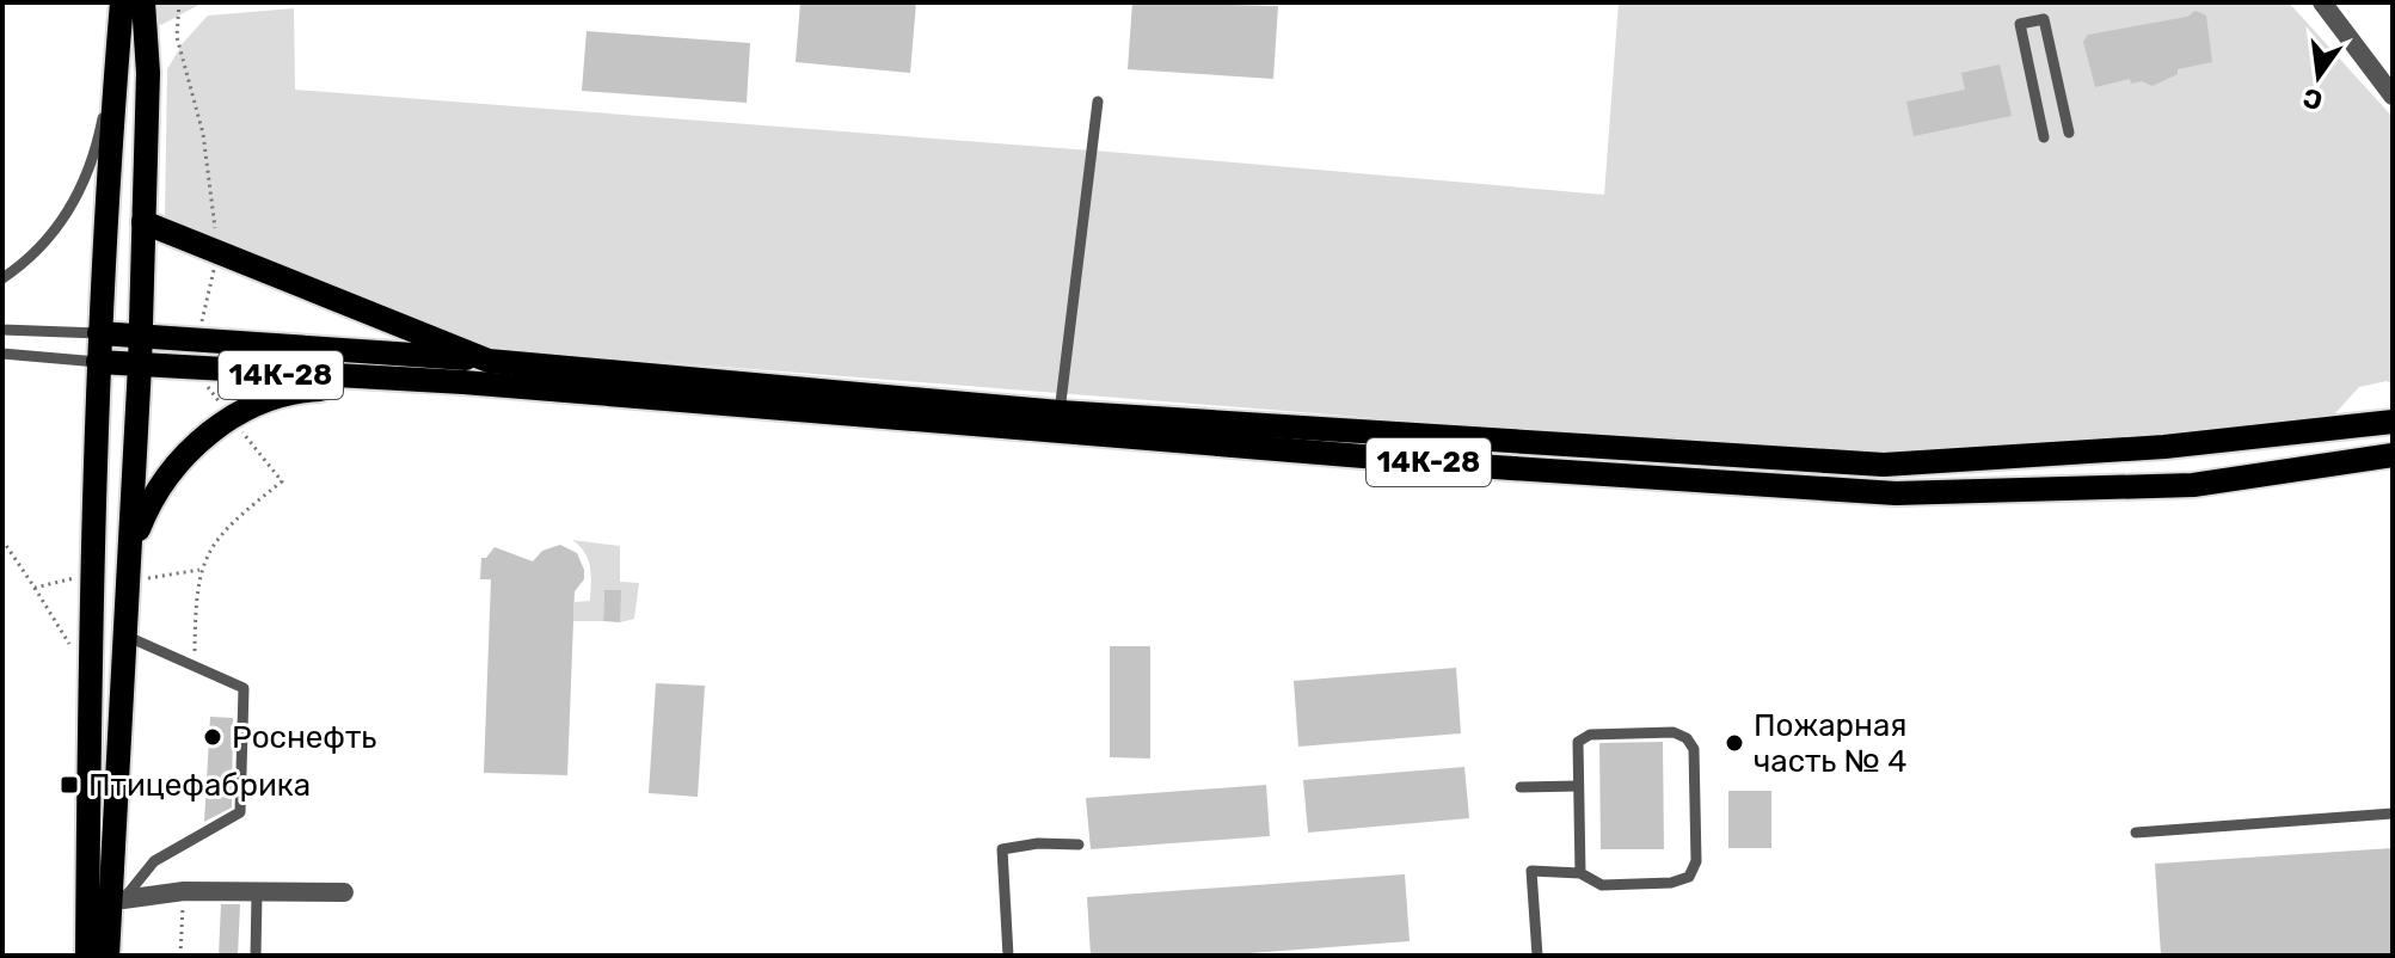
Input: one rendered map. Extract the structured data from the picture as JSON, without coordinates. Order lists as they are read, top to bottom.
{
  "streets": {
    "main road": ["14К-28"]
  },
  "places": {
    "other": ["Роснефть", "Пожарная часть № 4"],
    "transit": ["Птицефабрика"]
  },
  "north": "bottom"
}
